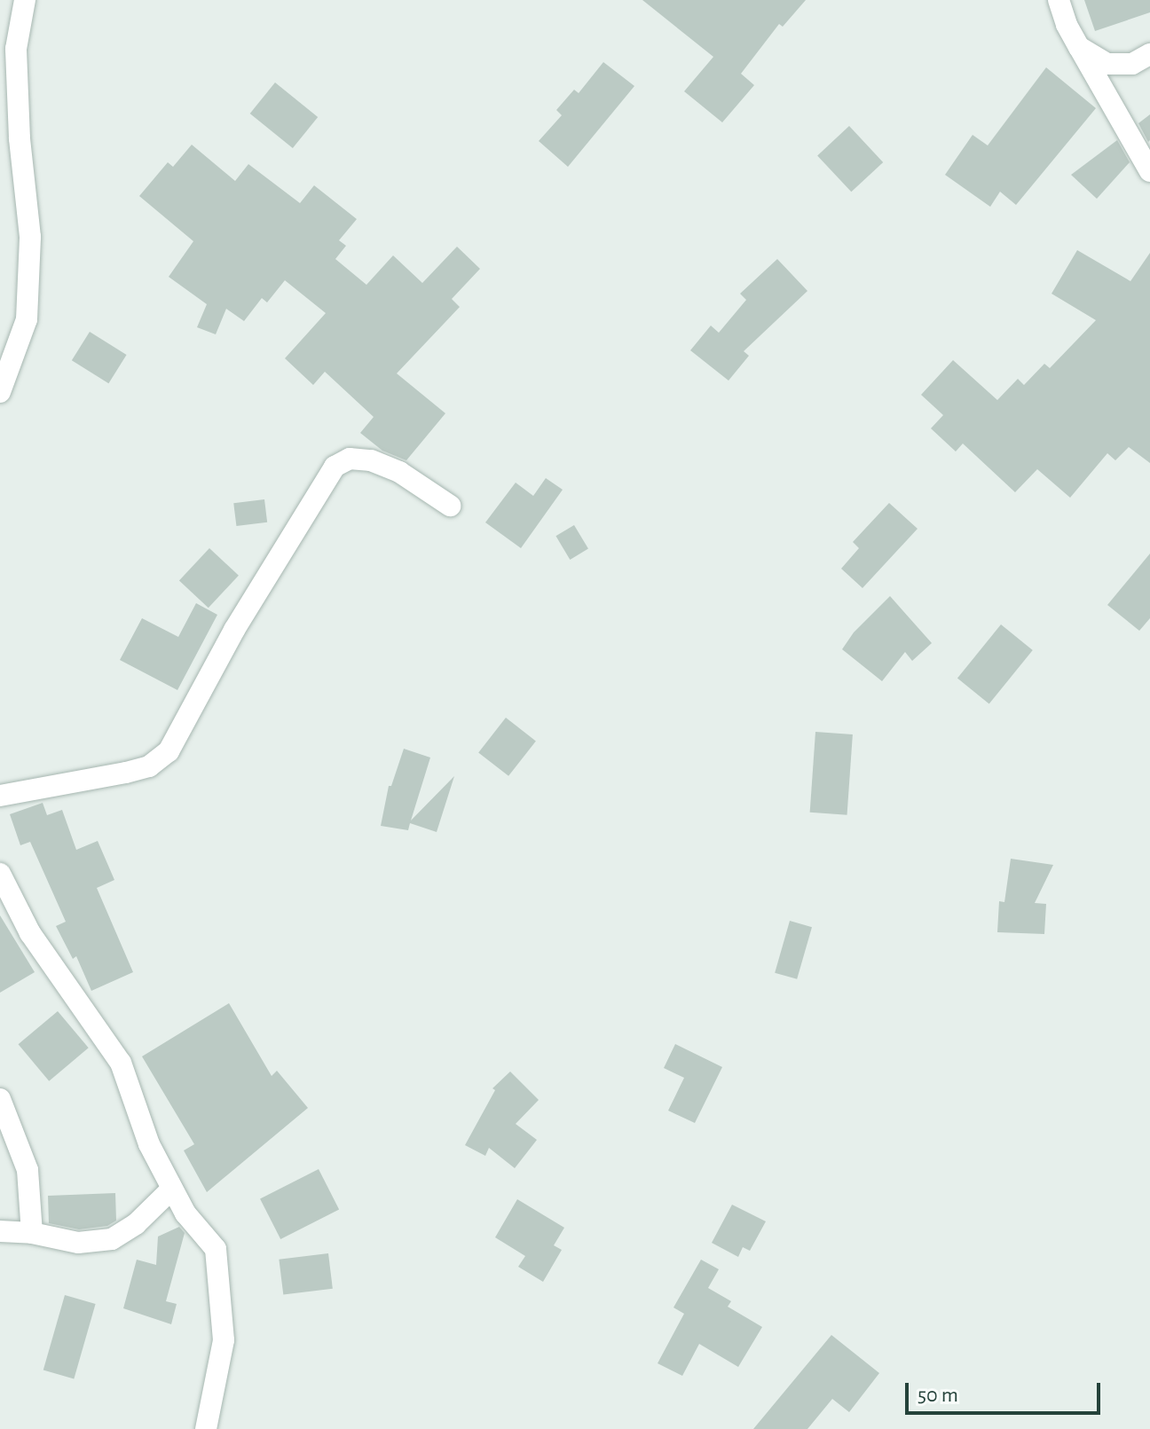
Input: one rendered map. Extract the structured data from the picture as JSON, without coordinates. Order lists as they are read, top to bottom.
{
  "scale_bar": "50 m"
}
